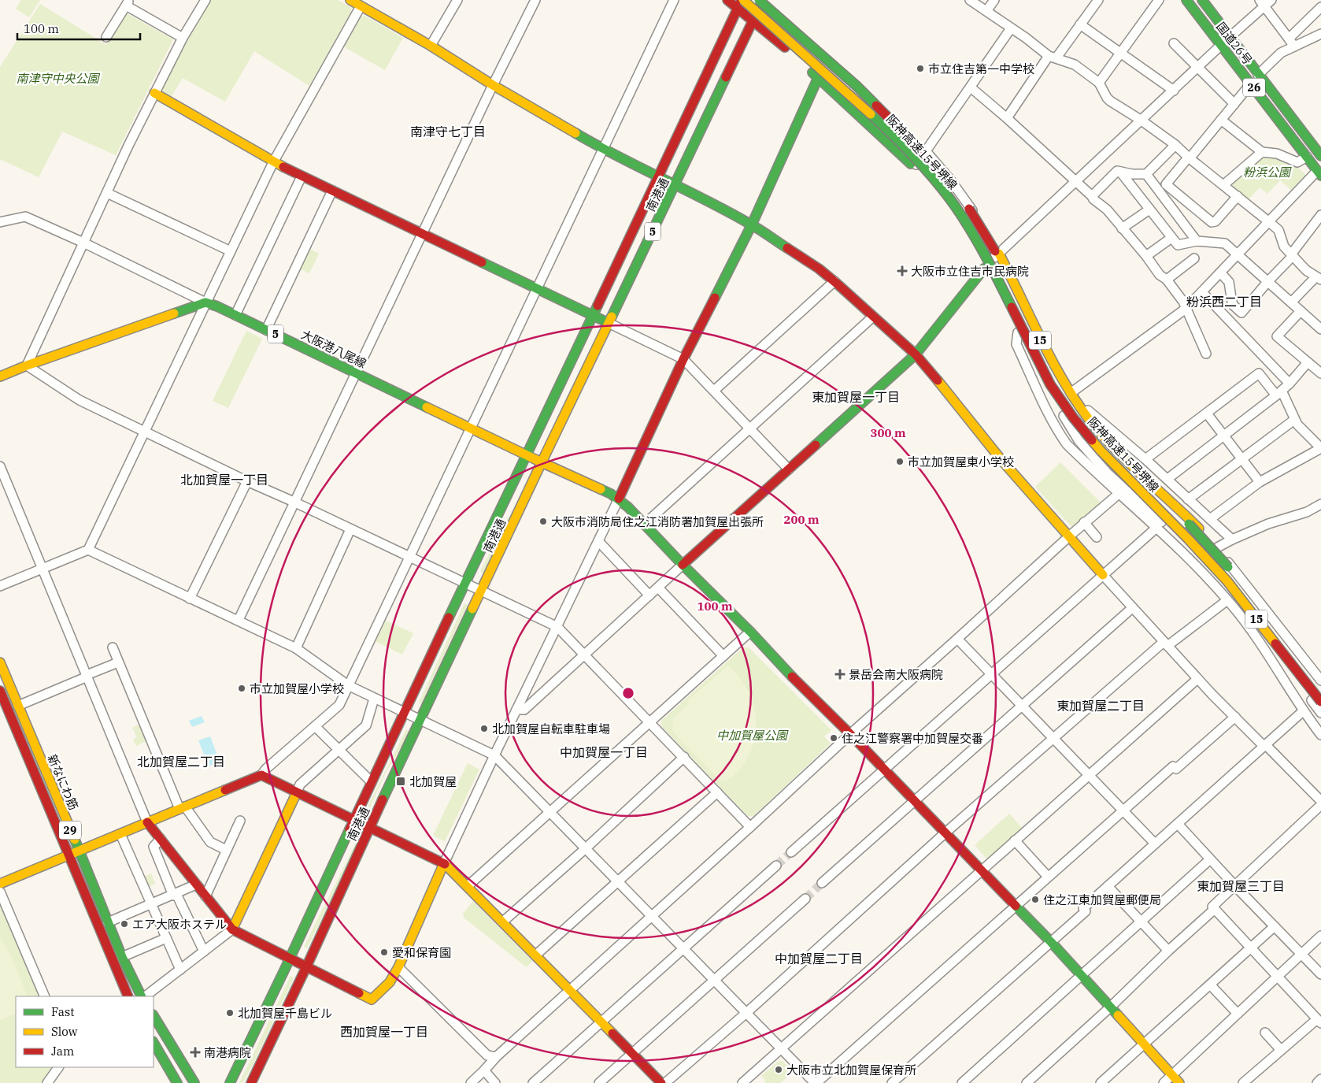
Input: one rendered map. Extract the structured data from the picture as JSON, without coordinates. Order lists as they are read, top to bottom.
{
  "streets": {
    "main road": [
      "国道26号",
      "26",
      "阪神高速15号堺線",
      "南港通",
      "5",
      "15",
      "大阪港八尾線",
      "新なにわ筋",
      "29"
    ]
  },
  "crossings": [
    ["阪神高速15号堺線", "南港通"],
    ["南港通", "大阪港八尾線"]
  ],
  "districts": [
    "南津守七丁目",
    "粉浜西二丁目",
    "東加賀屋一丁目",
    "北加賀屋一丁目",
    "東加賀屋二丁目",
    "中加賀屋一丁目",
    "北加賀屋二丁目",
    "東加賀屋三丁目",
    "中加賀屋二丁目",
    "西加賀屋一丁目"
  ],
  "parks": ["南津守中央公園", "粉浜公園", "中加賀屋公園"],
  "places": {
    "other": [
      "市立住吉第一中学校",
      "市立加賀屋東小学校",
      "大阪市消防局住之江消防署加賀屋出張所",
      "市立加賀屋小学校",
      "北加賀屋自転車駐車場",
      "住之江警察署中加賀屋交番",
      "住之江東加賀屋郵便局",
      "エア大阪ホステル",
      "愛和保育園",
      "北加賀屋千島ビル",
      "大阪市立北加賀屋保育所"
    ],
    "health": ["大阪市立住吉市民病院", "景岳会南大阪病院", "南港病院"],
    "transit": ["北加賀屋"]
  },
  "legend": ["Fast", "Slow", "Jam"],
  "scale_bar": "100 m",
  "rings": ["300 m", "200 m", "100 m"]
}
